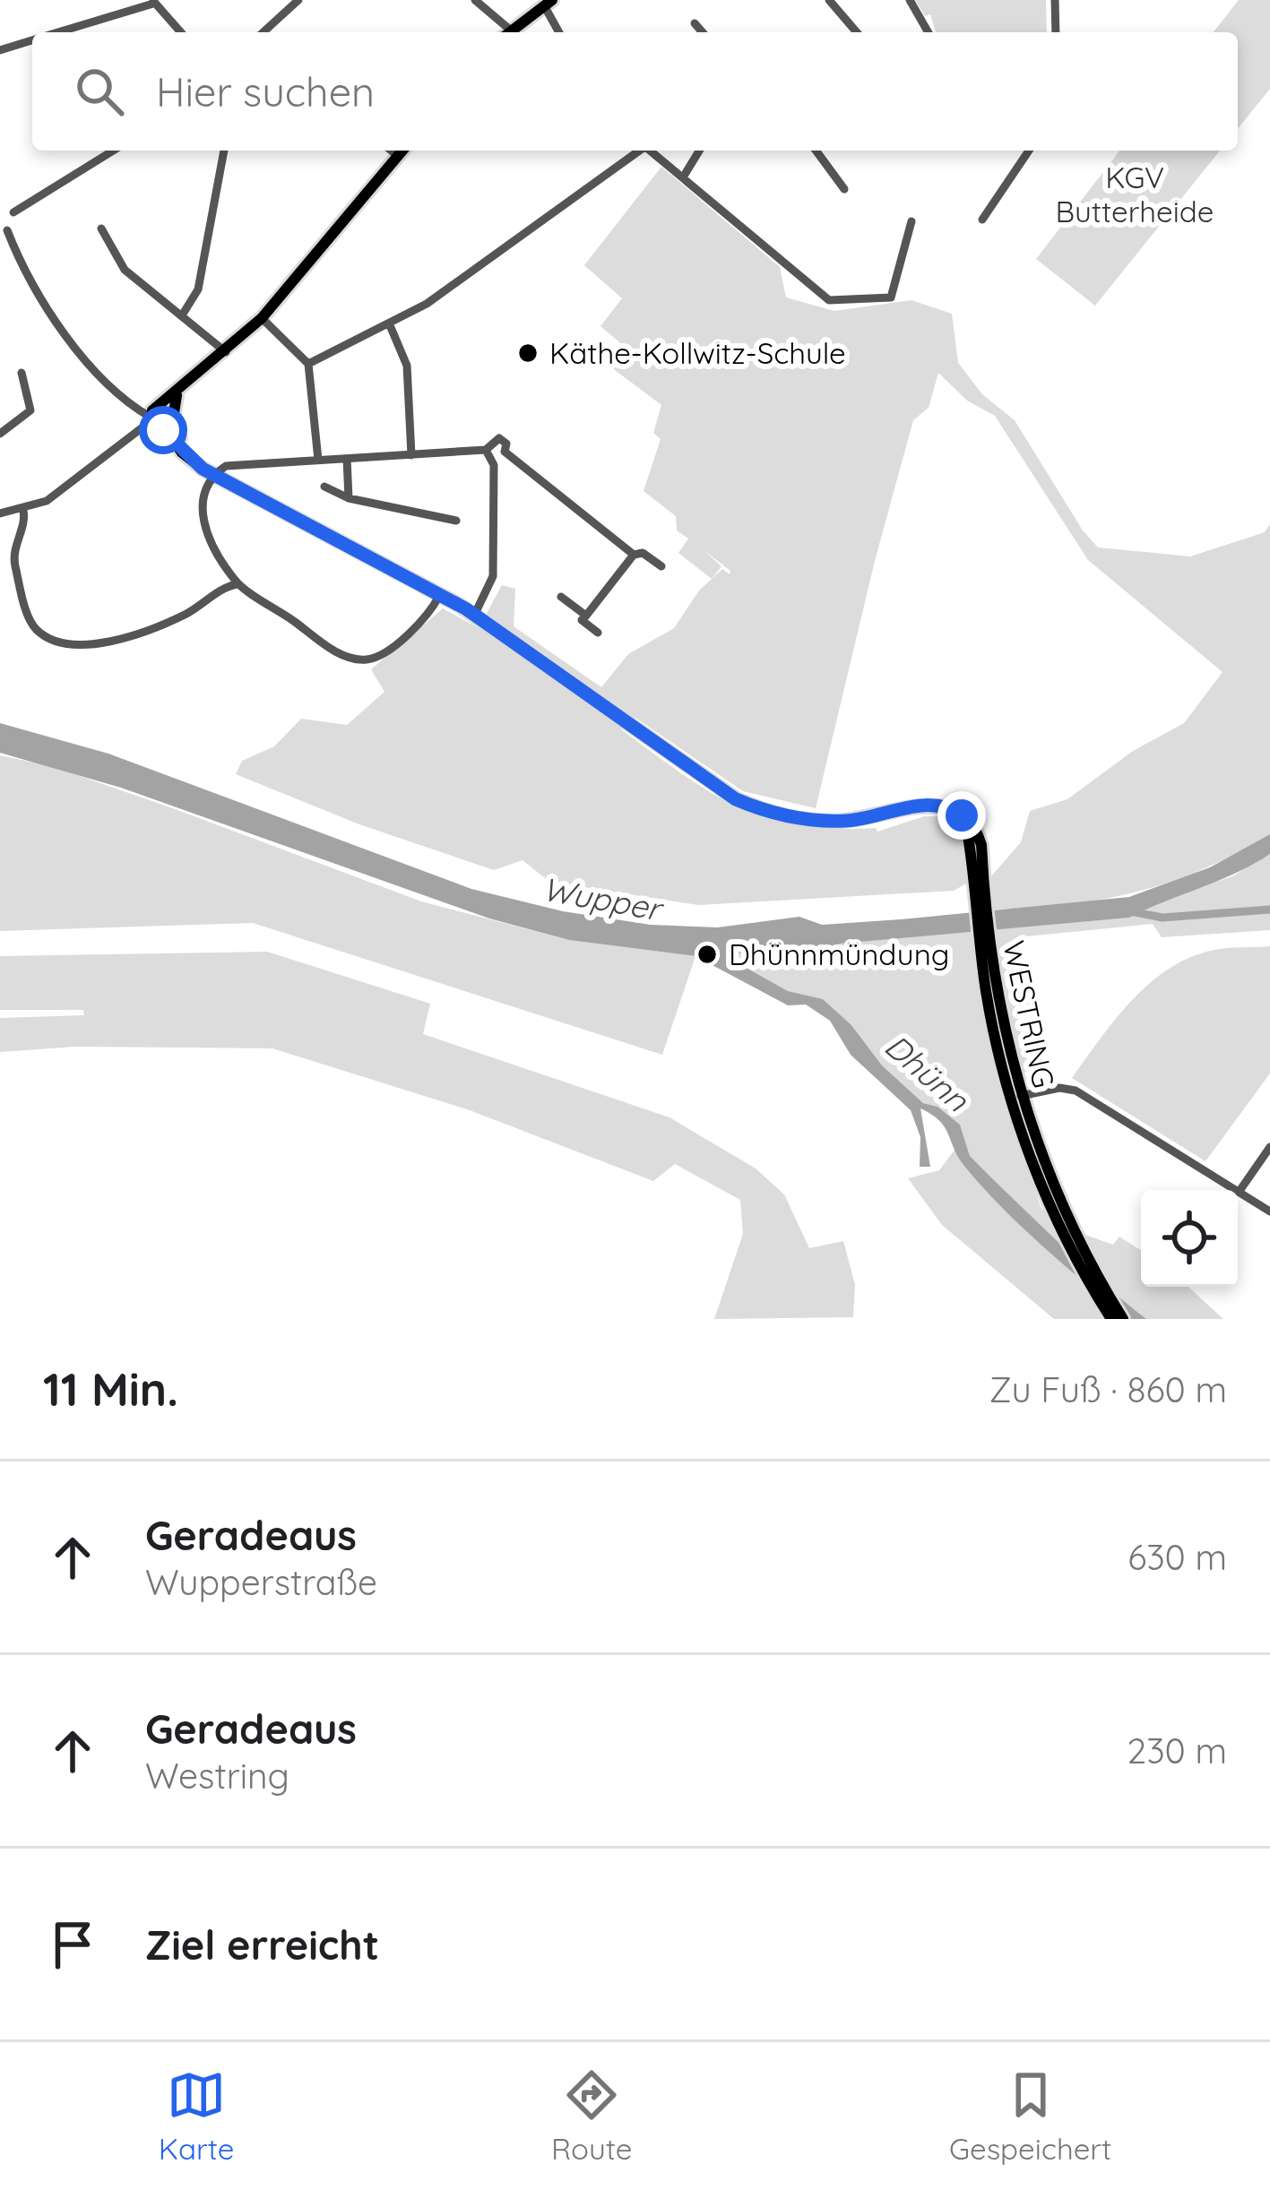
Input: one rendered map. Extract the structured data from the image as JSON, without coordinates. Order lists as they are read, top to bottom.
{
  "streets": {
    "main road": ["WESTRING"]
  },
  "water": ["Wupper", "Dhünn"],
  "parks": ["KGV Butterheide"],
  "places": ["Käthe-Kollwitz-Schule", "Dhünnmündung"],
  "page": {
    "search": "Hier suchen",
    "heading": ["11 Min.", "Zu Fuß · 860 m"],
    "list": [
      ["Geradeaus", "Wupperstraße", "630 m"],
      ["Geradeaus", "Westring", "230 m"],
      "Ziel erreicht"
    ],
    "nav": ["Karte", "Route", "Gespeichert"]
  }
}
